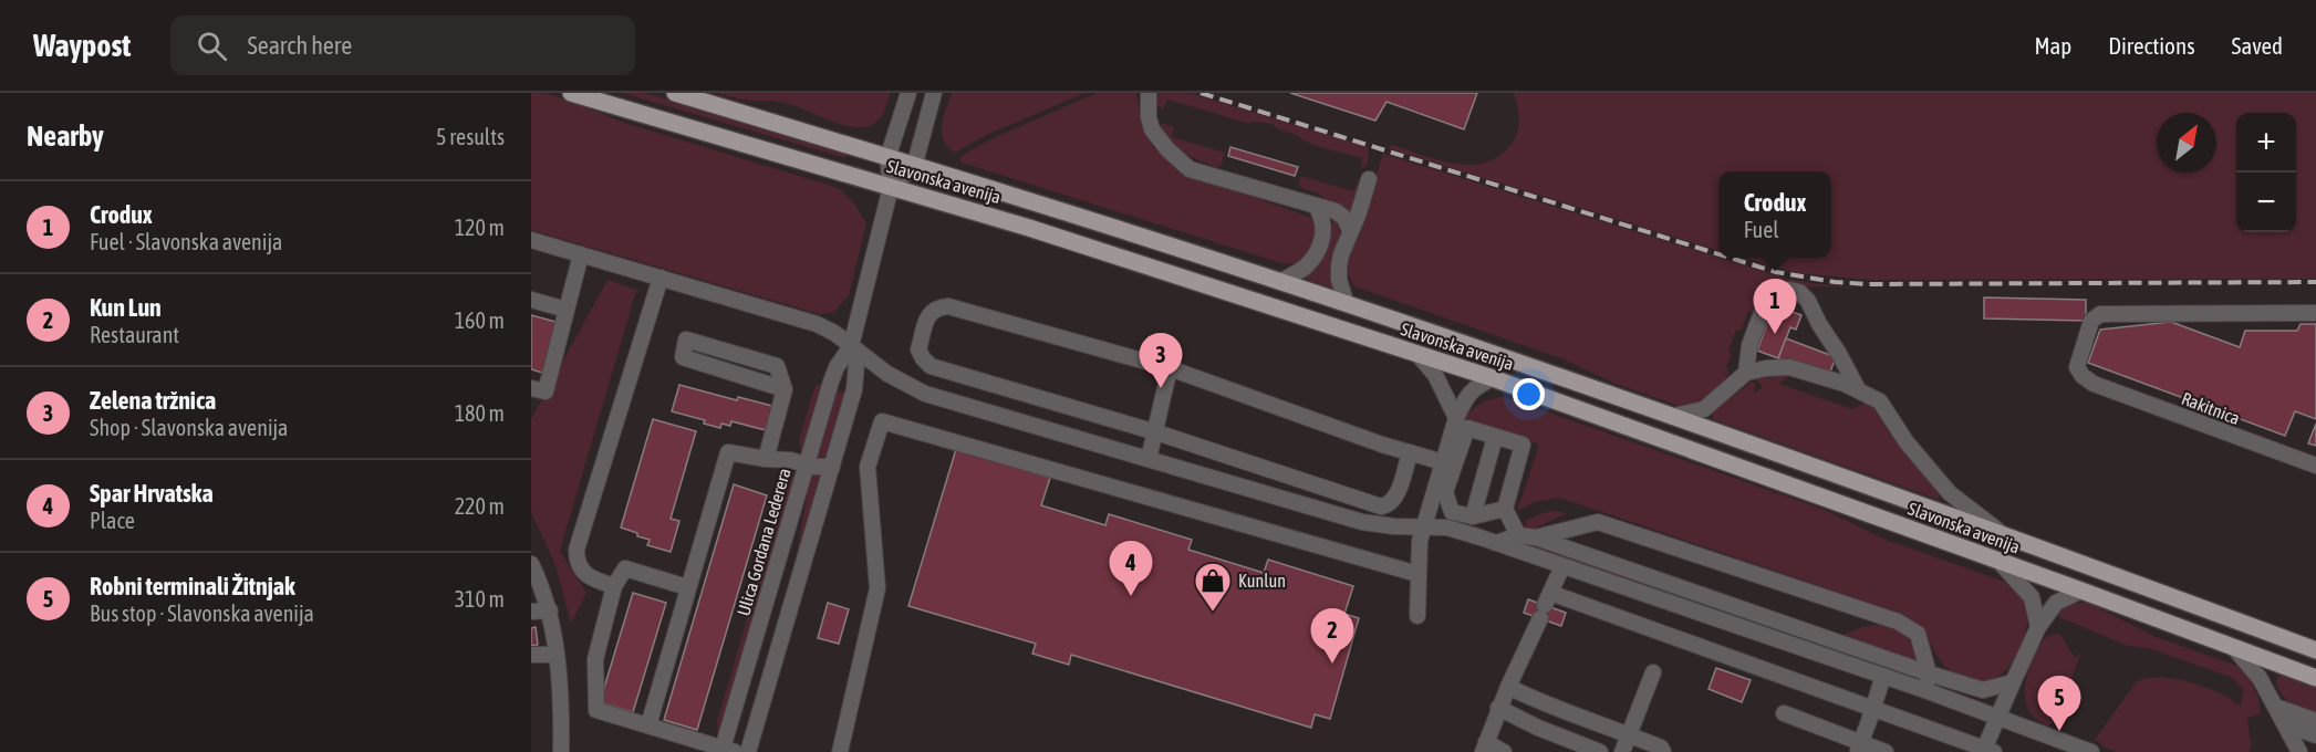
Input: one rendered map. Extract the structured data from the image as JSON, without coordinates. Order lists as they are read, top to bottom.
{
  "streets": {
    "main road": ["Slavonska avenija"],
    "street": ["Rakitnica", "Ulica Gordana Lederera"]
  },
  "crossings": [
    ["Slavonska avenija", "Ulica Gordana Lederera"]
  ],
  "places": {
    "shop": ["Kunlun"]
  },
  "north": "top right",
  "page": {
    "header": "Waypost",
    "search": "Search here",
    "nav": ["Map", "Directions", "Saved"],
    "heading": ["Nearby", "5 results"],
    "map_buttons": ["+", "−"],
    "popup": ["Crodux", "Fuel"],
    "list": [
      {
        "mark": "1",
        "name": "Crodux",
        "note": "Fuel · Slavonska avenija",
        "value": "120 m"
      },
      {
        "mark": "2",
        "name": "Kun Lun",
        "note": "Restaurant",
        "value": "160 m"
      },
      {
        "mark": "3",
        "name": "Zelena tržnica",
        "note": "Shop · Slavonska avenija",
        "value": "180 m"
      },
      {
        "mark": "4",
        "name": "Spar Hrvatska",
        "note": "Place",
        "value": "220 m"
      },
      {
        "mark": "5",
        "name": "Robni terminali Žitnjak",
        "note": "Bus stop · Slavonska avenija",
        "value": "310 m"
      }
    ],
    "pins": [
      "1",
      "3",
      "4",
      "2",
      "5"
    ]
  }
}
